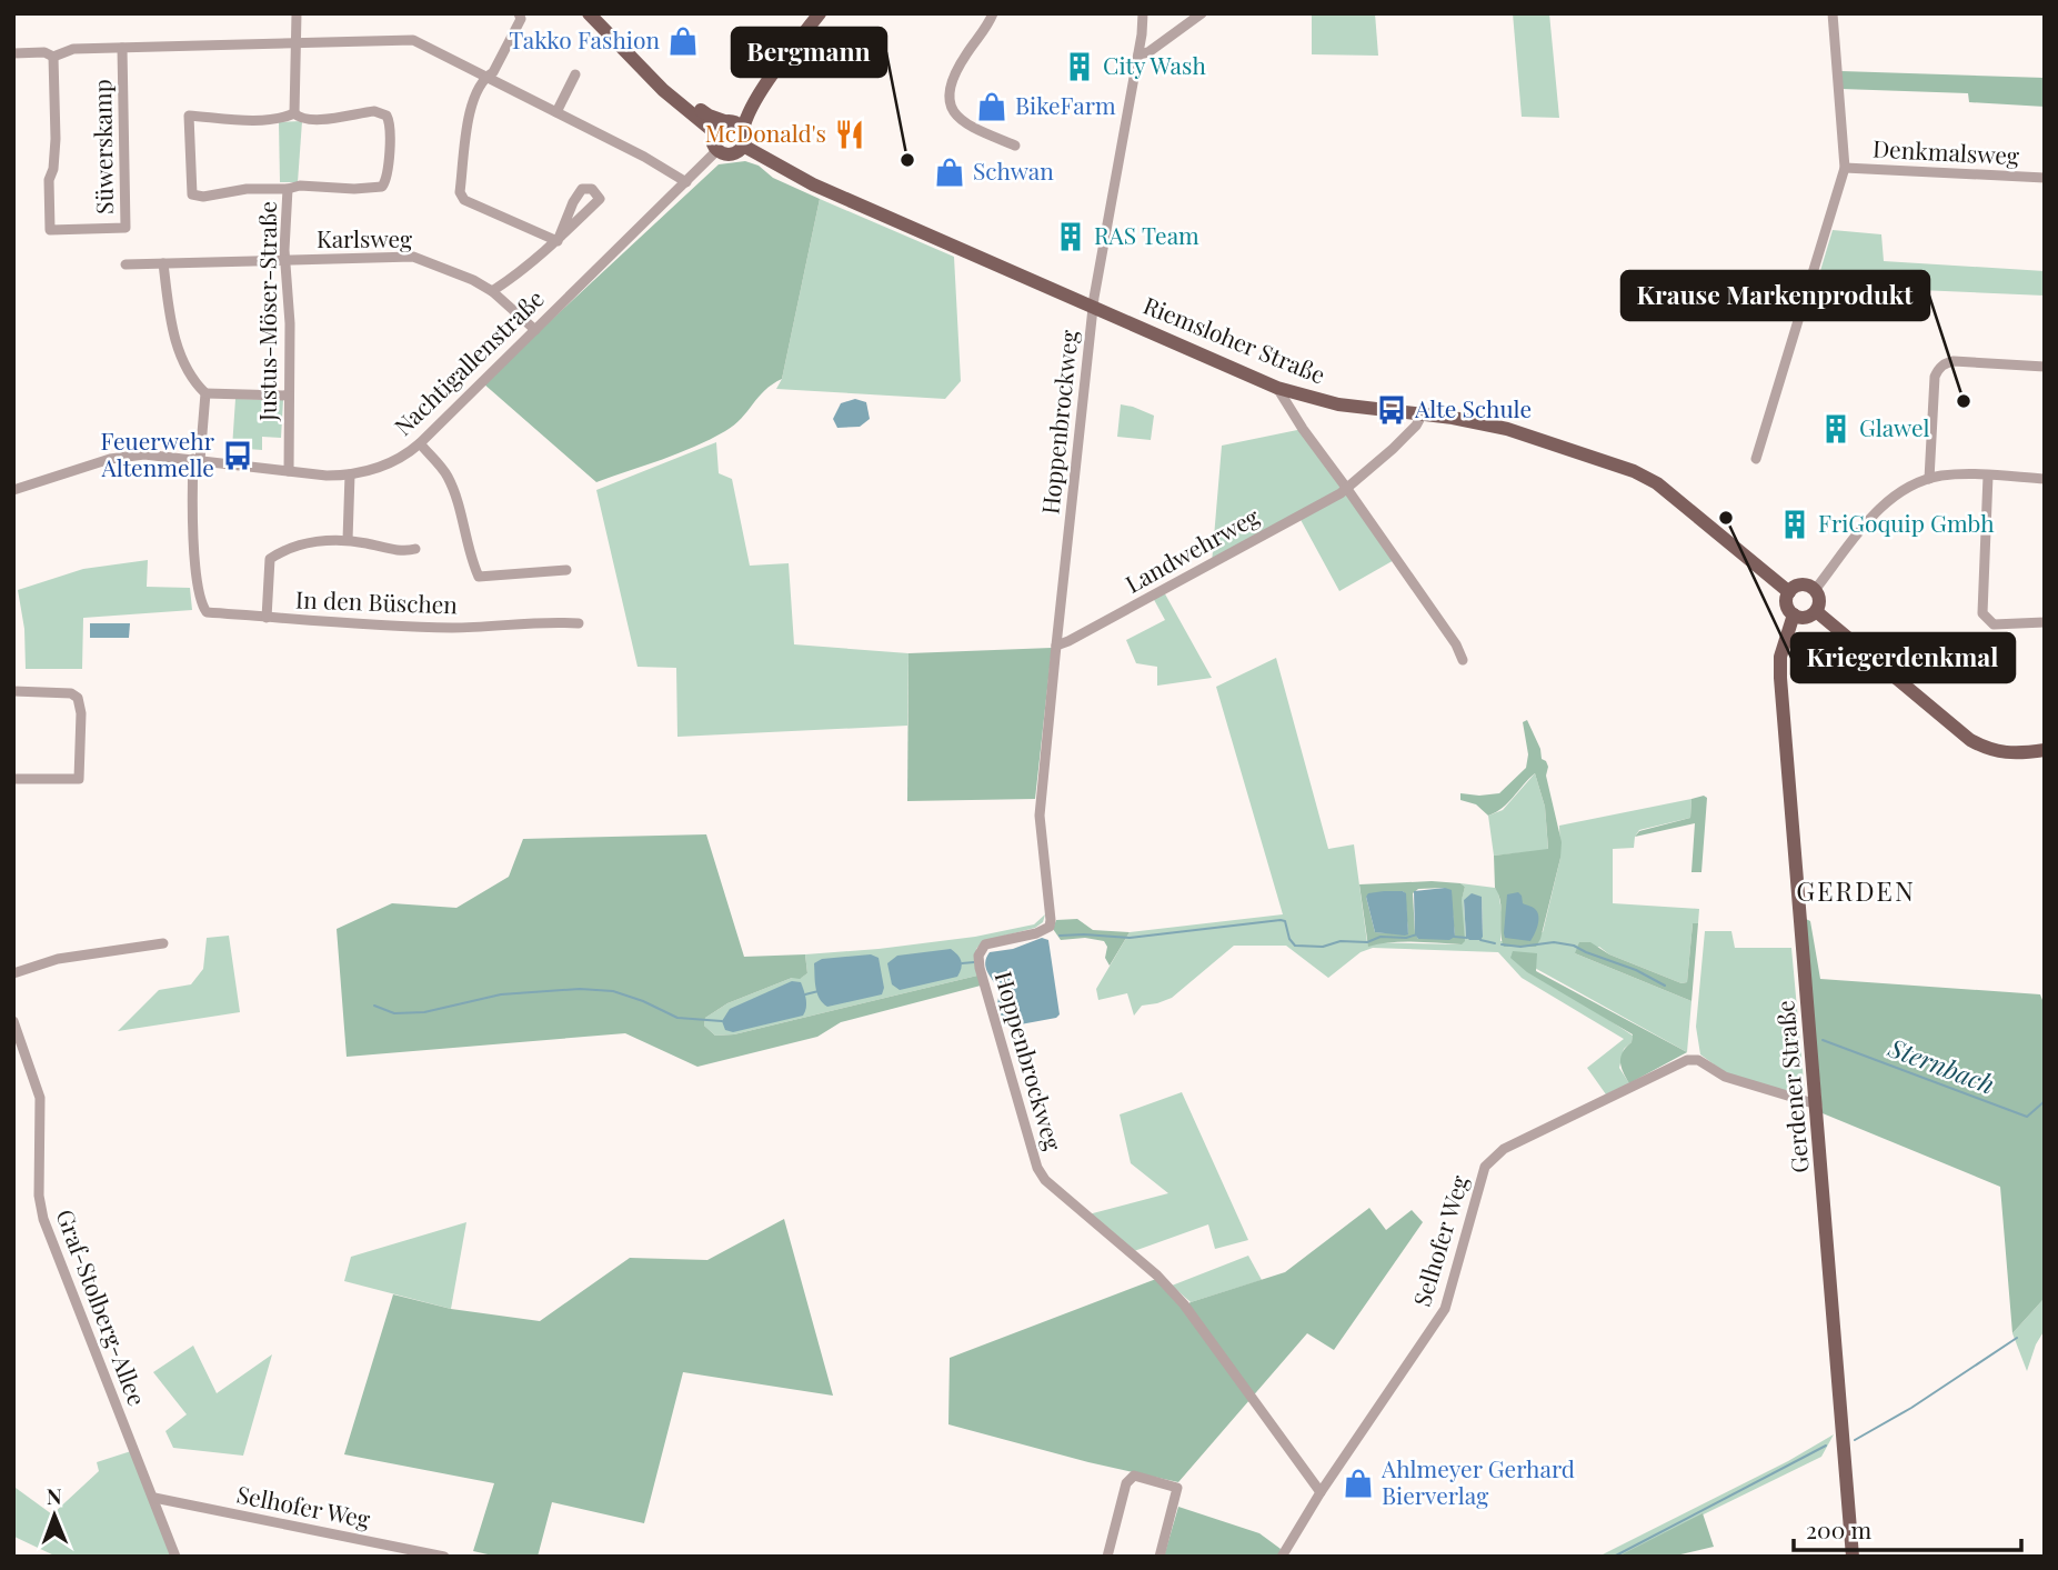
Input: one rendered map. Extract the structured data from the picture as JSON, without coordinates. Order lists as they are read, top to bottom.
{
  "streets": {
    "main road": ["Riemsloher Straße", "Gerdener Straße"],
    "street": [
      "Süwerskamp",
      "Denkmalsweg",
      "Karlsweg",
      "Justus-Möser-Straße",
      "Nachtigallenstraße",
      "Hoppenbrockweg",
      "Landwehrweg",
      "In den Büschen",
      "Selhofer Weg",
      "Graf-Stolberg-Allee"
    ]
  },
  "crossings": [
    ["Karlsweg", "Justus-Möser-Straße"],
    ["Karlsweg", "Nachtigallenstraße"],
    ["Justus-Möser-Straße", "Nachtigallenstraße"],
    ["Riemsloher Straße", "Nachtigallenstraße"],
    ["Riemsloher Straße", "Hoppenbrockweg"],
    ["Riemsloher Straße", "Landwehrweg"],
    ["Riemsloher Straße", "Gerdener Straße"],
    ["Hoppenbrockweg", "Landwehrweg"],
    ["Hoppenbrockweg", "Selhofer Weg"],
    ["Gerdener Straße", "Selhofer Weg"],
    ["Selhofer Weg", "Graf-Stolberg-Allee"]
  ],
  "districts": ["GERDEN"],
  "water": ["Sternbach"],
  "places": {
    "shop": [
      "Takko Fashion",
      "BikeFarm",
      "Schwan",
      "Ahlmeyer Gerhard Bierverlag"
    ],
    "building": [
      "City Wash",
      "RAS Team",
      "Glawel",
      "FriGoquip Gmbh"
    ],
    "restaurant": ["McDonald's"],
    "other": ["Bergmann", "Krause Markenprodukt", "Kriegerdenkmal"],
    "bus stop": ["Alte Schule", "Feuerwehr Altenmelle"]
  },
  "scale_bar": "200 m",
  "north": "top"
}
